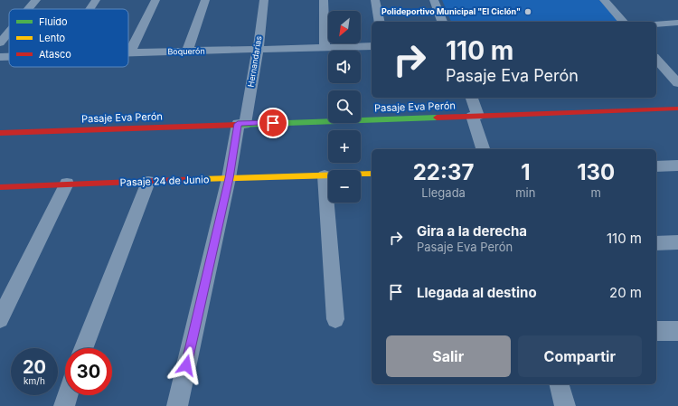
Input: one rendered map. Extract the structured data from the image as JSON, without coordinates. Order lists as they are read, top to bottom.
{
  "streets": {
    "street": [
      "Boquerón",
      "Hernandarias",
      "Pasaje Eva Perón",
      "Pasaje 24 de Junio"
    ]
  },
  "crossings": [
    ["Boquerón", "Hernandarias"],
    ["Hernandarias", "Pasaje Eva Perón"],
    ["Hernandarias", "Pasaje 24 de Junio"]
  ],
  "places": ["Polideportivo Municipal \"El Ciclón\""],
  "legend": ["Fluido", "Lento", "Atasco"],
  "north": "bottom left",
  "page": {
    "map_buttons": ["+", "−"],
    "turn": ["110 m", "Pasaje Eva Perón"],
    "eta": [
      "22:37",
      "Llegada",
      "1",
      "min",
      "130",
      "m"
    ],
    "list": [
      {
        "name": "Gira a la derecha",
        "note": "Pasaje Eva Perón",
        "value": "110 m"
      },
      {
        "name": "Llegada al destino",
        "value": "20 m"
      }
    ],
    "buttons": ["Salir", "Compartir"],
    "speed": "20 km/h",
    "limit": "30"
  }
}
